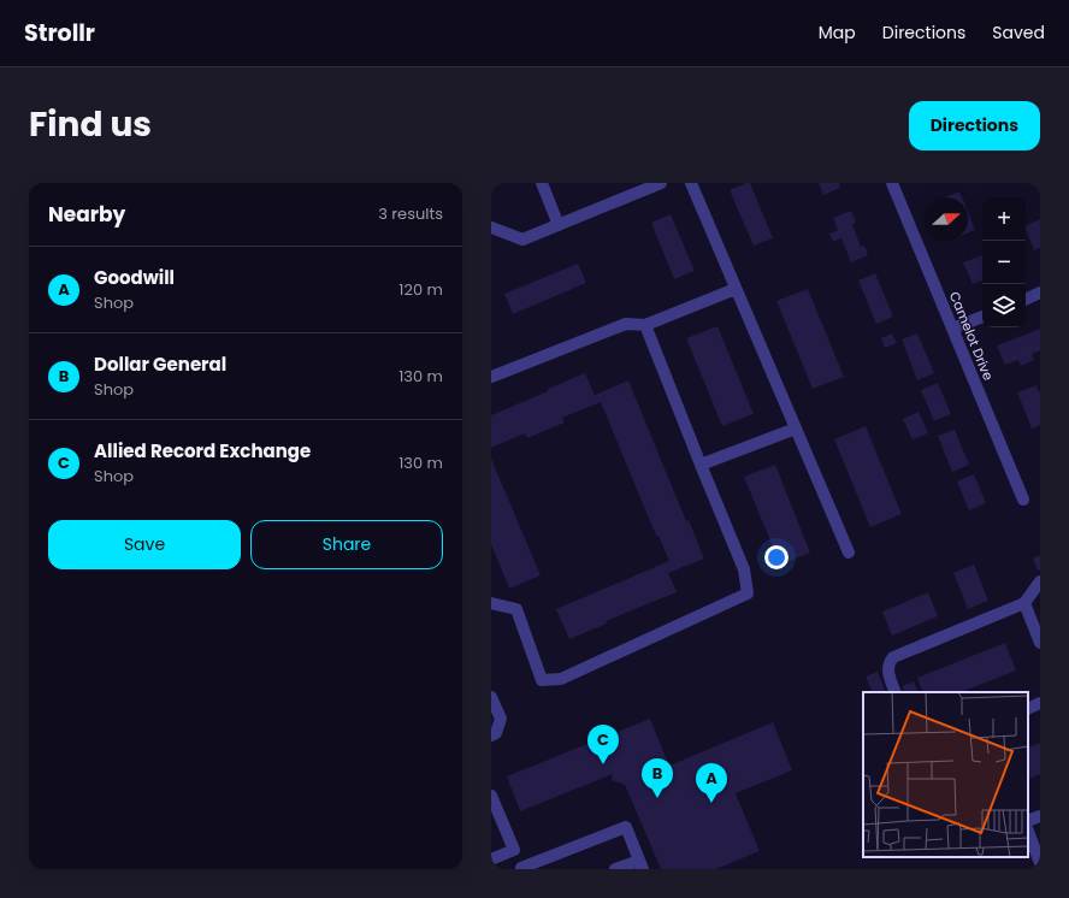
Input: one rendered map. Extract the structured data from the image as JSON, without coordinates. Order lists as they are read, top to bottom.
{
  "streets": {
    "street": ["Camelot Drive"]
  },
  "north": "right",
  "page": {
    "header": "Strollr",
    "nav": ["Map", "Directions", "Saved"],
    "title": "Find us",
    "buttons": [
      "Directions",
      ["Save", "Share"]
    ],
    "heading": ["Nearby", "3 results"],
    "map_buttons": ["+", "−"],
    "list": [
      {
        "mark": "A",
        "name": "Goodwill",
        "note": "Shop",
        "value": "120 m"
      },
      {
        "mark": "B",
        "name": "Dollar General",
        "note": "Shop",
        "value": "130 m"
      },
      {
        "mark": "C",
        "name": "Allied Record Exchange",
        "note": "Shop",
        "value": "130 m"
      }
    ],
    "pins": ["C", "B", "A"]
  }
}
